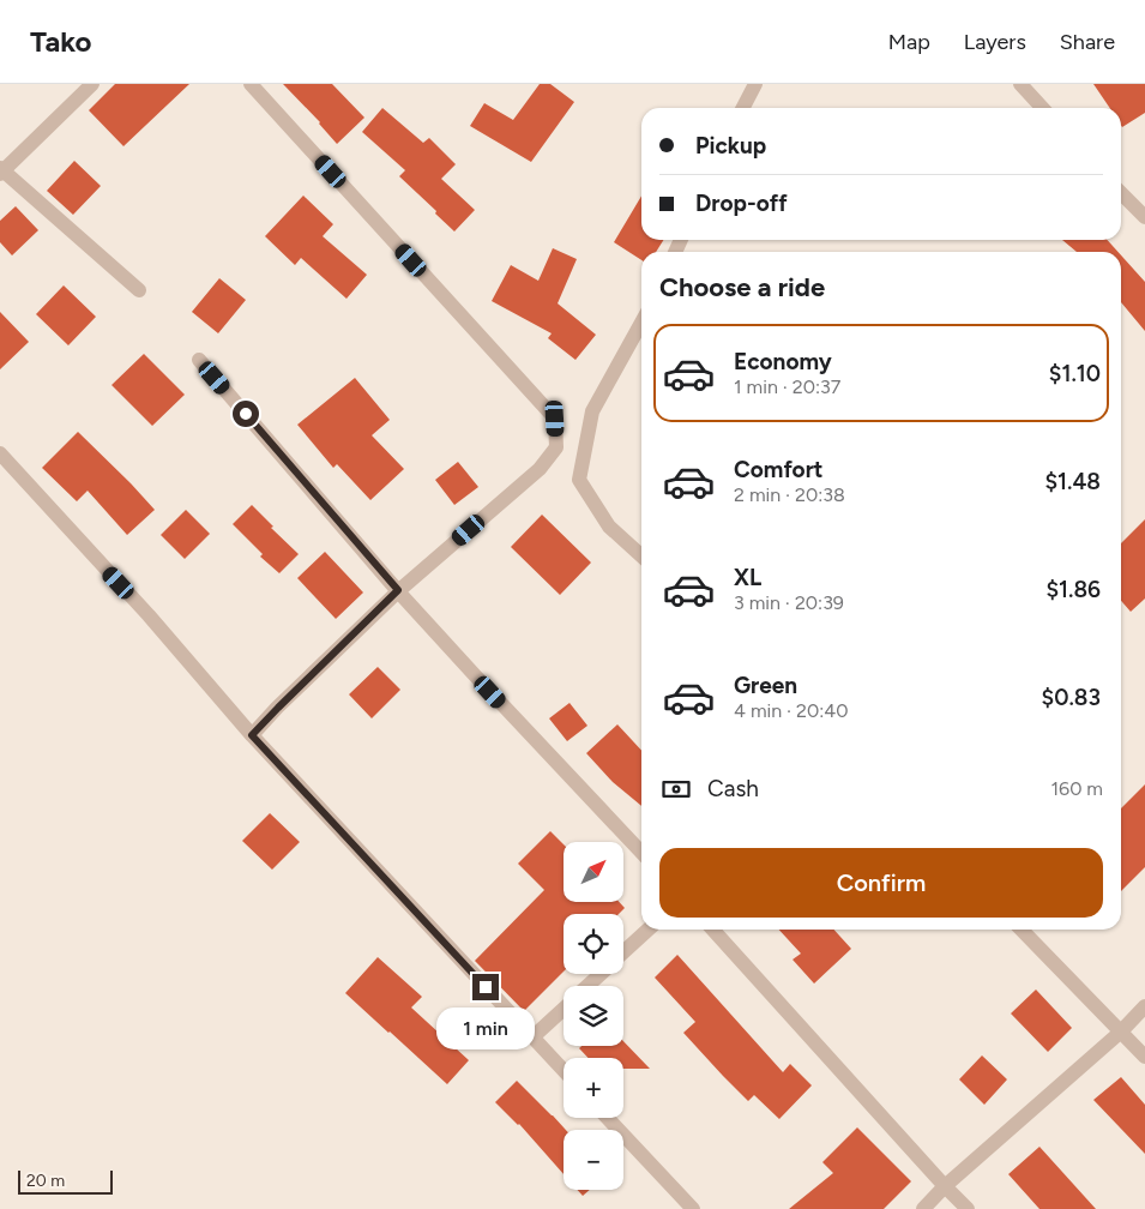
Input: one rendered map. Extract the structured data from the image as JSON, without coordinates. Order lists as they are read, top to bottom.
{
  "scale_bar": "20 m",
  "north": "top right",
  "page": {
    "header": "Tako",
    "nav": ["Map", "Layers", "Share"],
    "banner": ["Pickup", "Drop-off"],
    "heading": "Choose a ride",
    "list": [
      {
        "name": "Economy",
        "note": "1 min · 20:37",
        "value": "$1.10"
      },
      {
        "name": "Comfort",
        "note": "2 min · 20:38",
        "value": "$1.48"
      },
      {
        "name": "XL",
        "note": "3 min · 20:39",
        "value": "$1.86"
      },
      {
        "name": "Green",
        "note": "4 min · 20:40",
        "value": "$0.83"
      }
    ],
    "pay": ["Cash", "160 m"],
    "buttons": "Confirm",
    "map_buttons": ["+", "−"],
    "bubble": "1 min",
    "scale": "20 m"
  }
}
